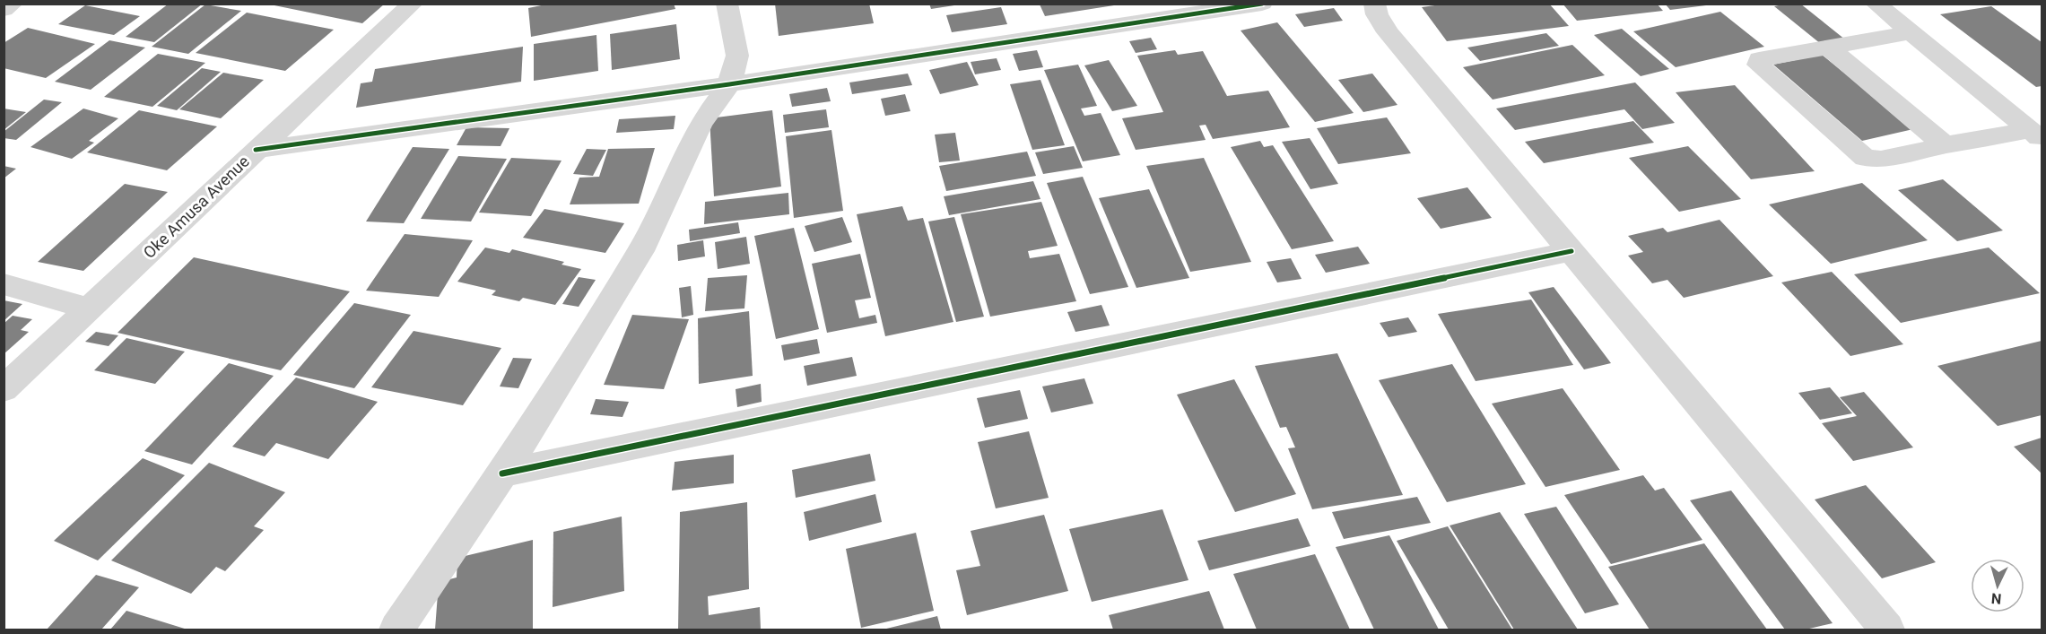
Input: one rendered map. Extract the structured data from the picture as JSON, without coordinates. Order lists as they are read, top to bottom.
{
  "streets": {
    "street": ["Oke Amusa Avenue"]
  },
  "north": "bottom"
}
